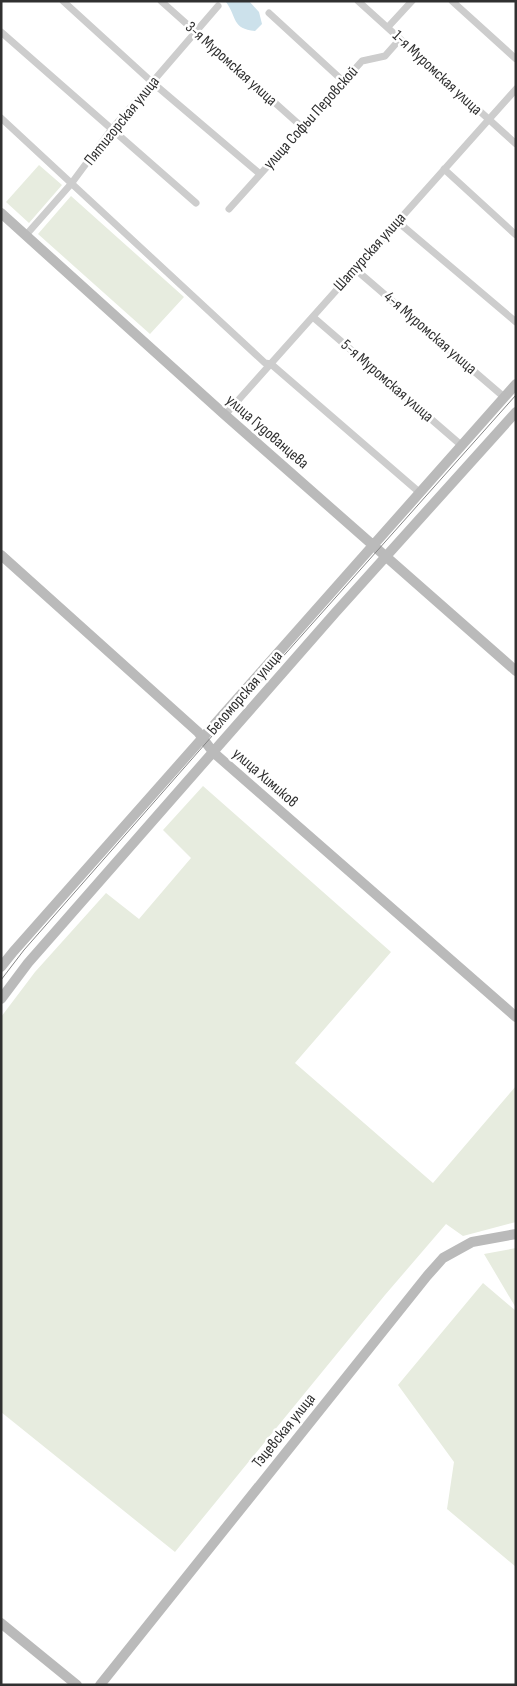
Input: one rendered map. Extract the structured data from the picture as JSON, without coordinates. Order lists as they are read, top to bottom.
{
  "streets": {
    "main road": [
      "улица Гудованцева",
      "Беломорская улица",
      "улица Химиков",
      "Тэцевская улица"
    ],
    "street": [
      "3-я Муромская улица",
      "1-я Муромская улица",
      "улица Софьи Перовской",
      "Пятигорская улица",
      "Шатурская улица",
      "4-я Муромская улица",
      "5-я Муромская улица"
    ]
  },
  "crossings": [
    ["3-я Муромская улица", "улица Софьи Перовской"],
    ["3-я Муромская улица", "Пятигорская улица"],
    ["1-я Муромская улица", "улица Софьи Перовской"],
    ["1-я Муромская улица", "Шатурская улица"],
    ["Пятигорская улица", "улица Гудованцева"],
    ["Шатурская улица", "4-я Муромская улица"],
    ["Шатурская улица", "5-я Муромская улица"],
    ["Шатурская улица", "улица Гудованцева"],
    ["4-я Муромская улица", "Беломорская улица"],
    ["5-я Муромская улица", "Беломорская улица"],
    ["улица Гудованцева", "Беломорская улица"],
    ["Беломорская улица", "улица Химиков"]
  ]
}
